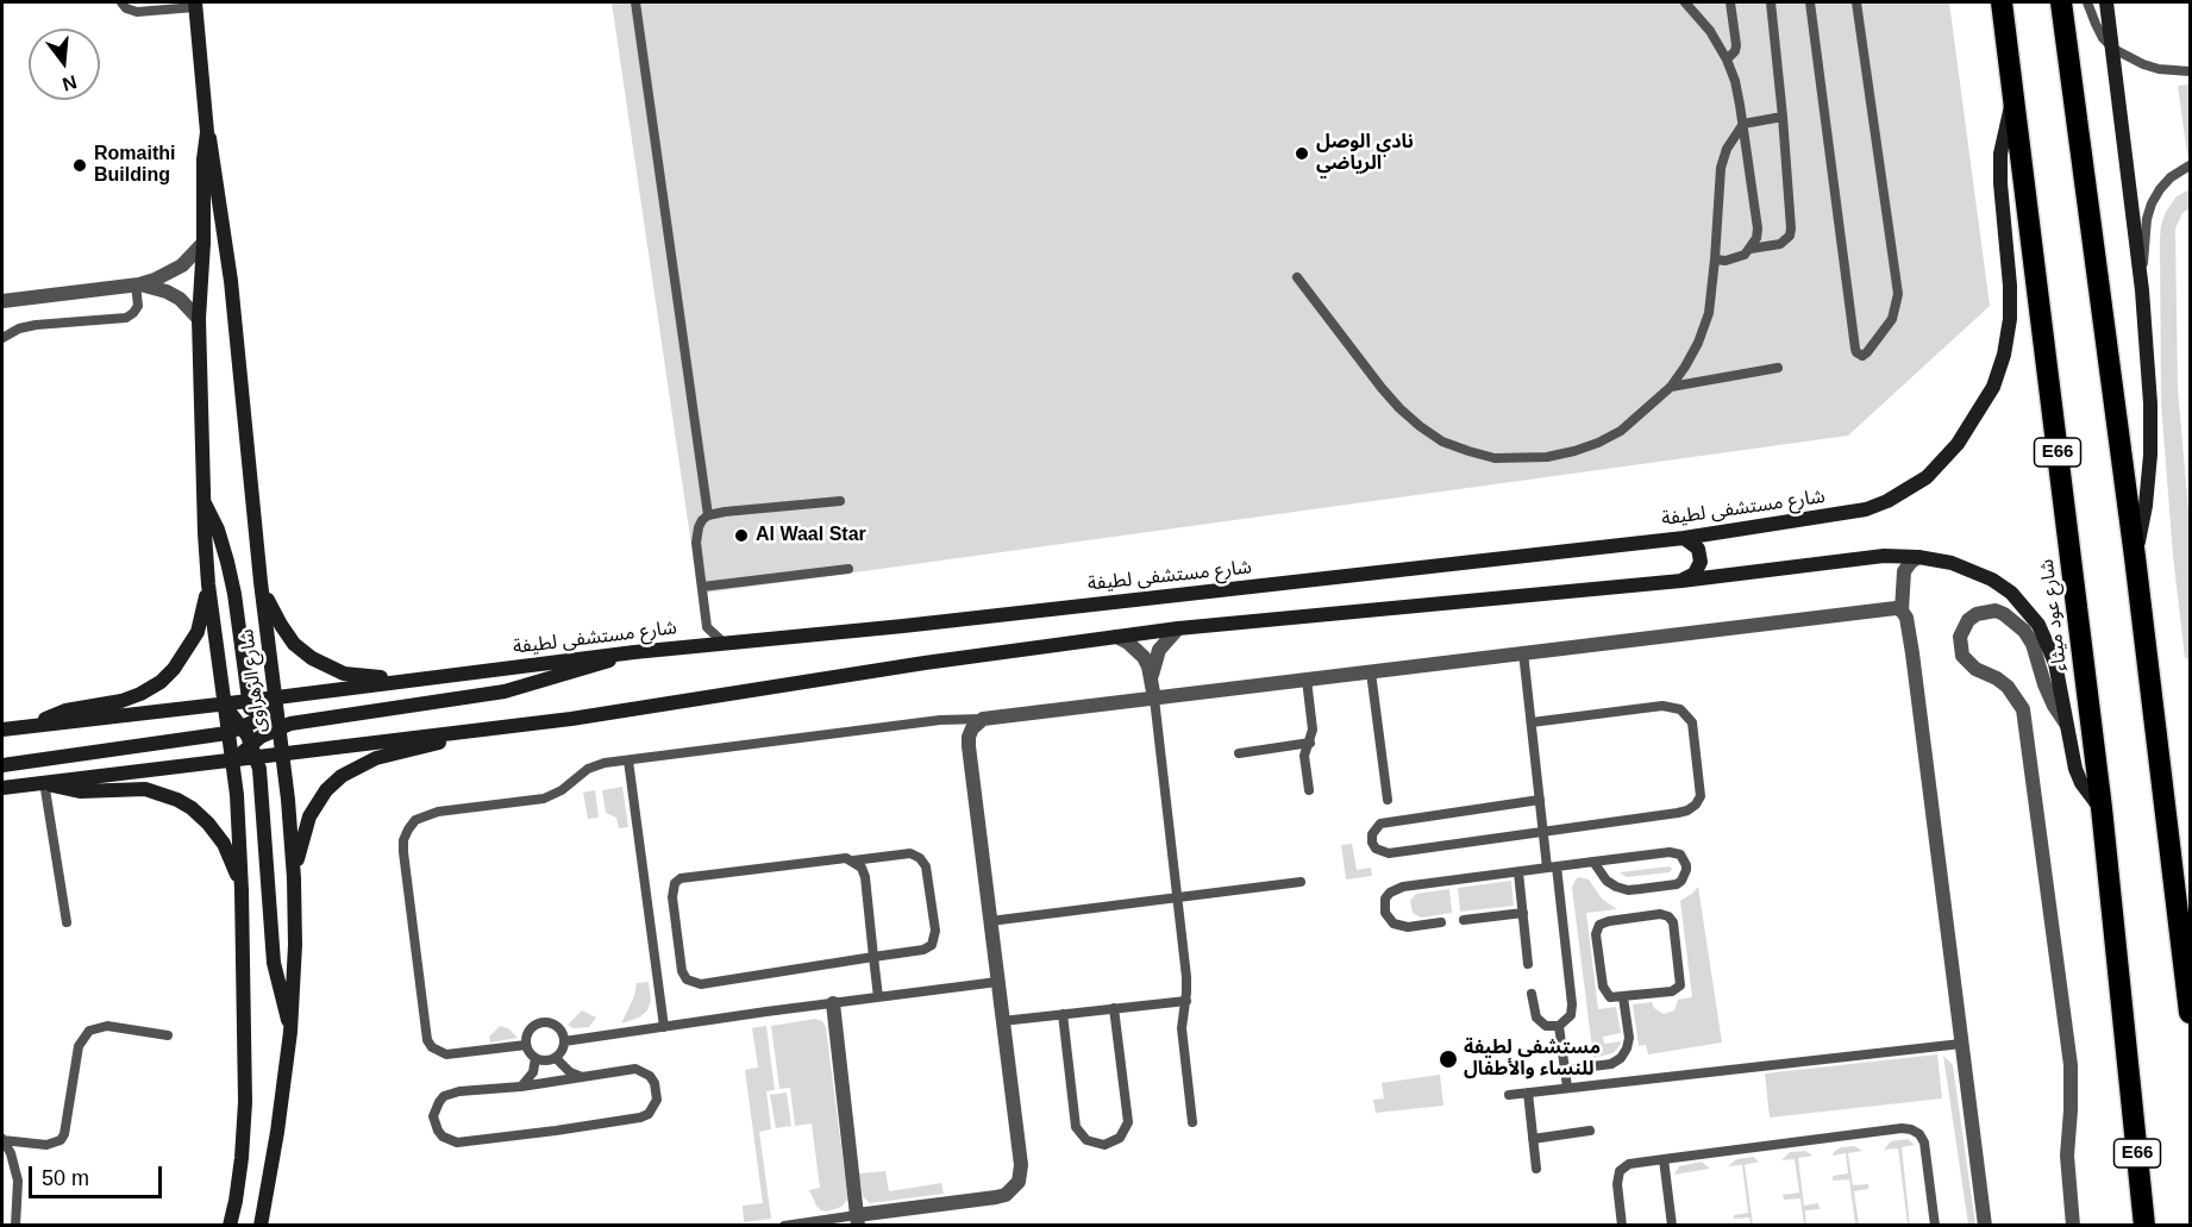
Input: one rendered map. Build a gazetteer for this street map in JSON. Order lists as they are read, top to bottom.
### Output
{
  "streets": {
    "highway": ["E66", "شارع عود ميثاء"],
    "main road": ["شارع مستشفى لطيفة", "شارع الزهراوى"]
  },
  "crossings": [
    ["شارع مستشفى لطيفة", "شارع عود ميثاء"],
    ["شارع مستشفى لطيفة", "شارع الزهراوى"]
  ],
  "places": [
    "نادي الوصل الرياضي",
    "Romaithi Building",
    "Al Waal Star",
    "مستشفى لطيفة للنساء والأطفال"
  ],
  "scale_bar": "50 m",
  "north": "bottom"
}
